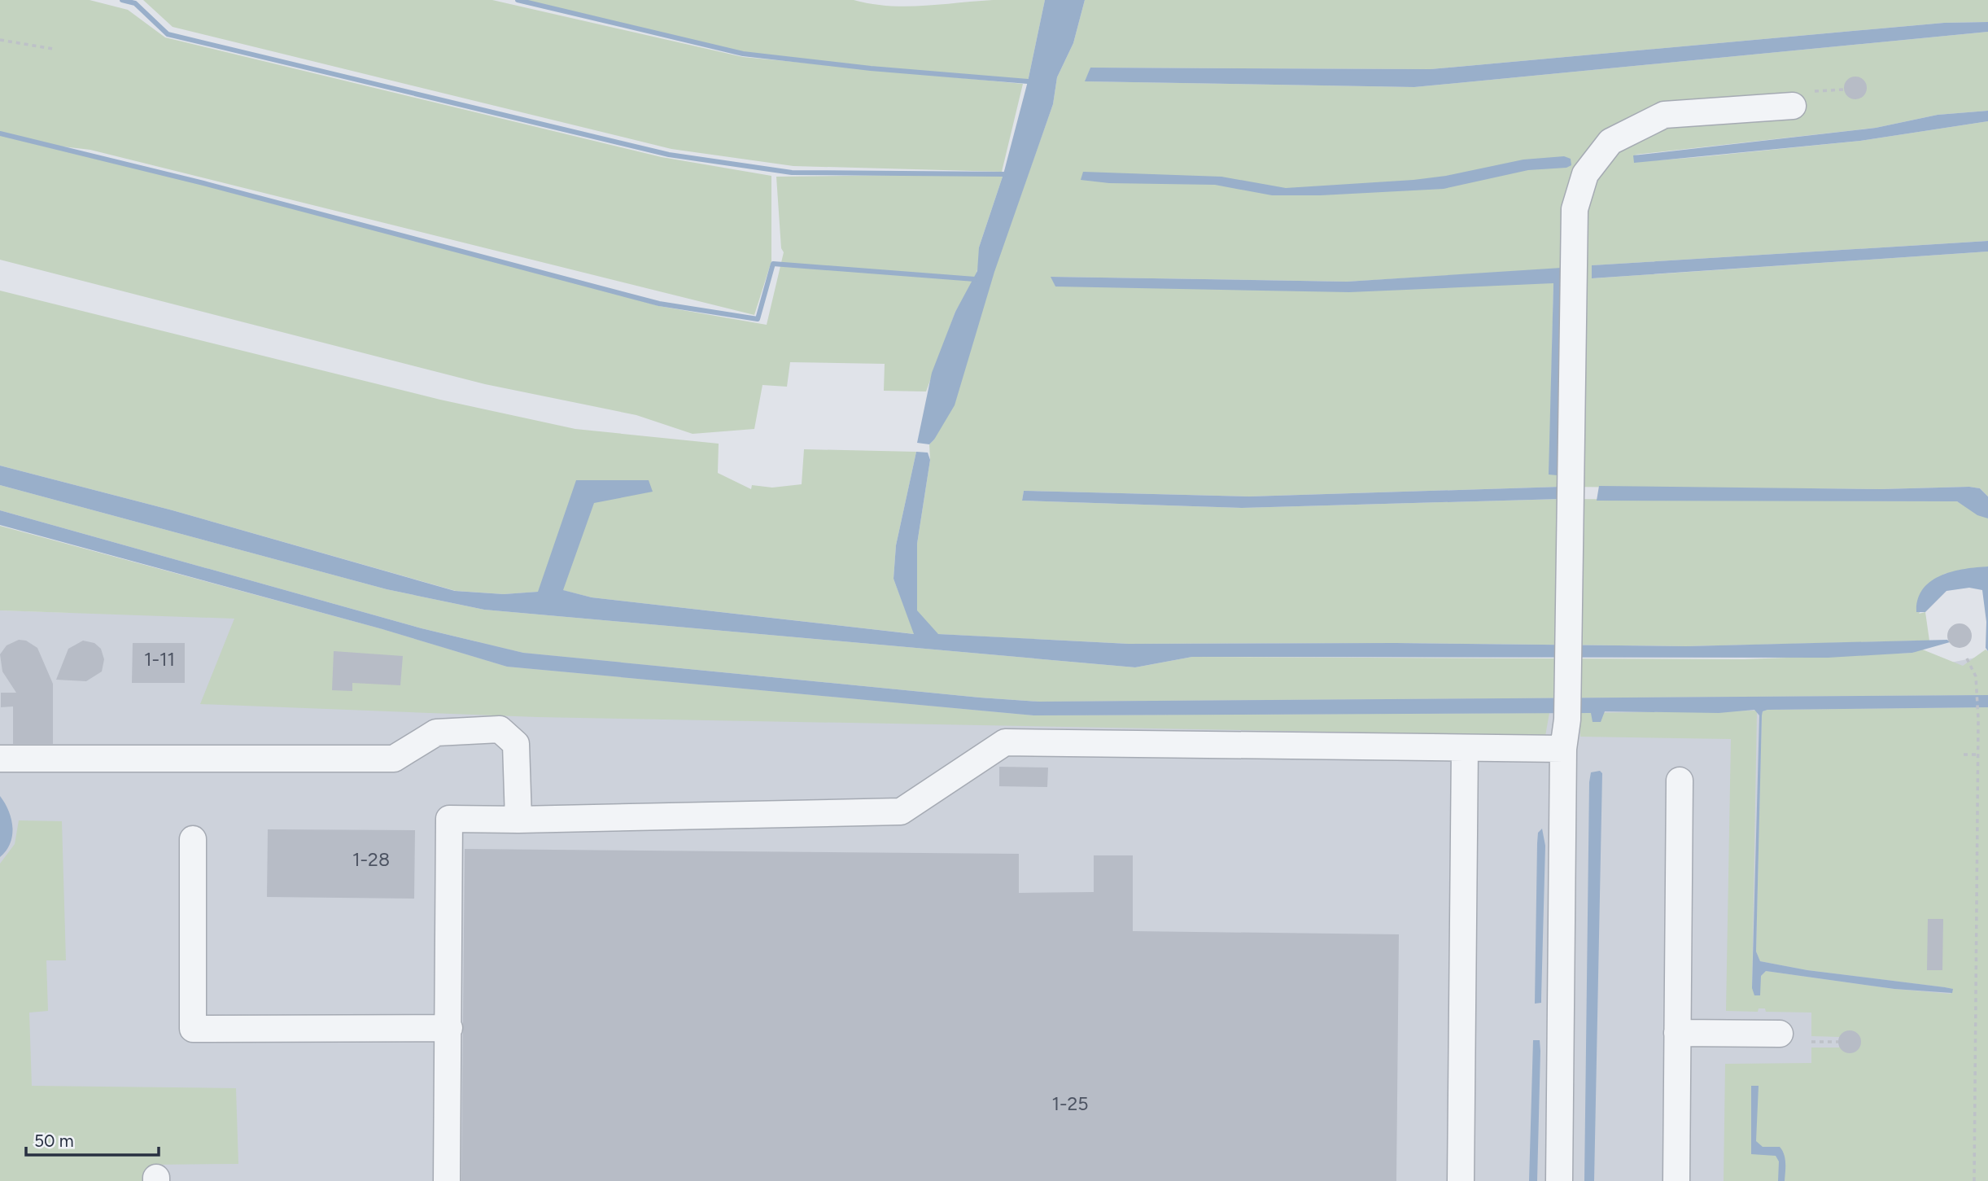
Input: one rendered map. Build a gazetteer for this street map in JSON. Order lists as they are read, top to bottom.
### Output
{
  "house_numbers": ["1-11", "1-28", "1-25"],
  "scale_bar": "50 m"
}
